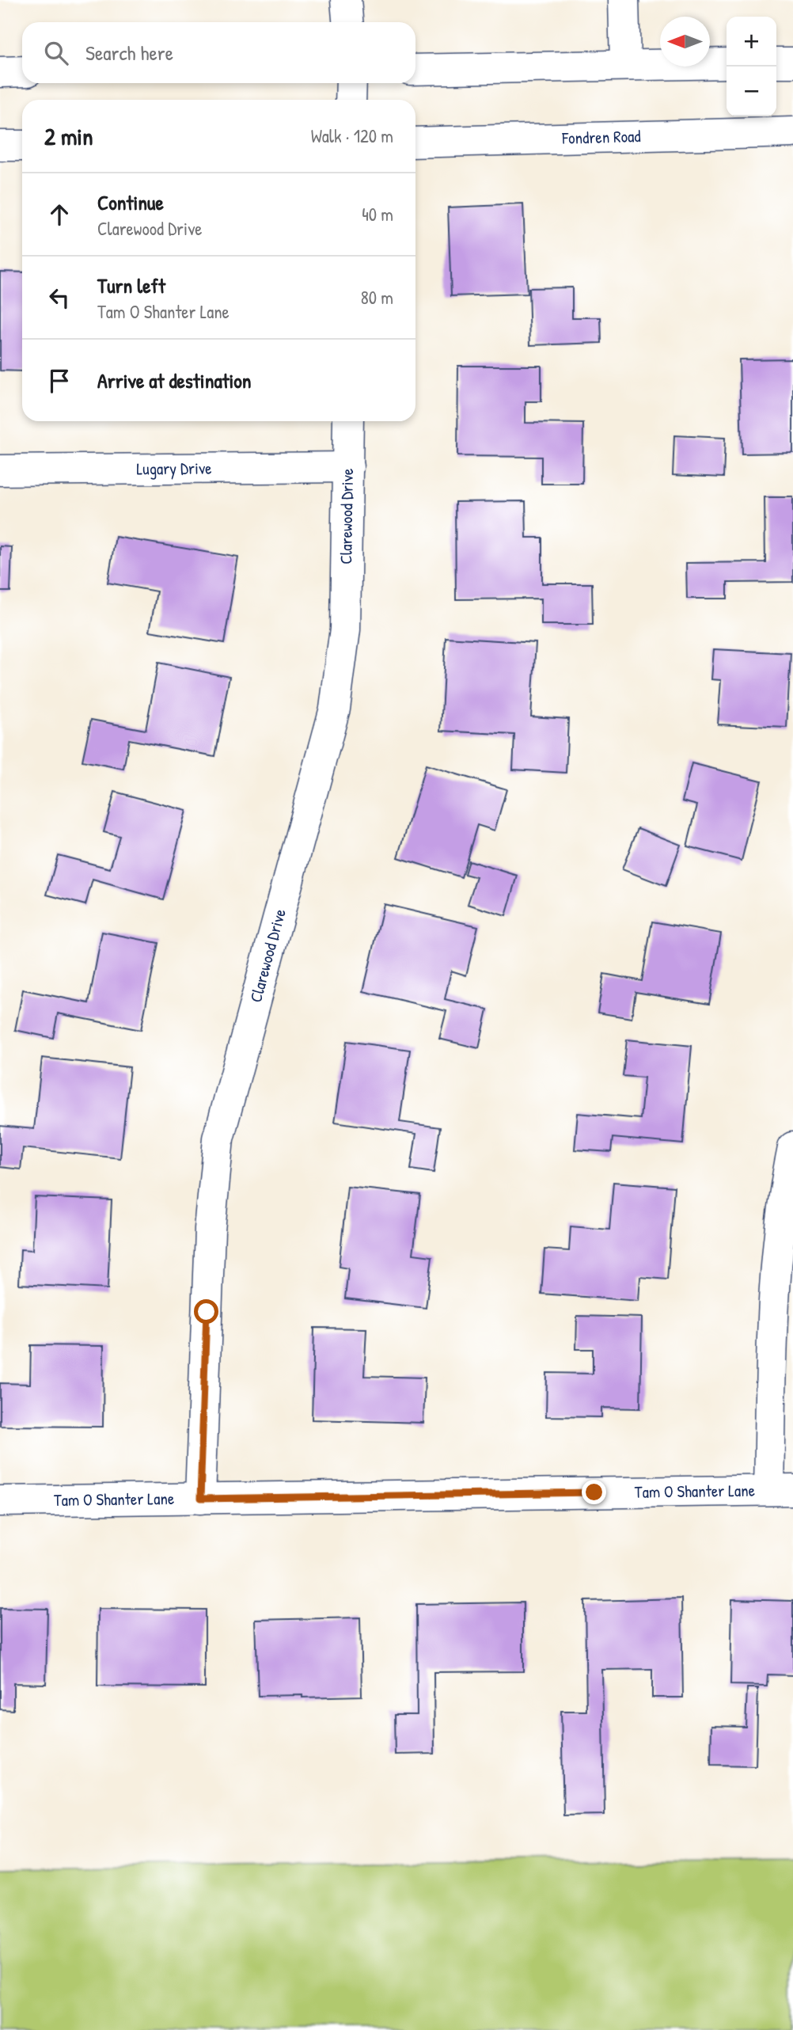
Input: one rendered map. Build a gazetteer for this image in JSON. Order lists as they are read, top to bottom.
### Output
{
  "streets": {
    "street": [
      "Fondren Road",
      "Lugary Drive",
      "Clarewood Drive",
      "Tam O Shanter Lane"
    ]
  },
  "crossings": [
    ["Lugary Drive", "Clarewood Drive"],
    ["Clarewood Drive", "Tam O Shanter Lane"]
  ],
  "north": "left",
  "page": {
    "map_buttons": ["+", "−"],
    "search": "Search here",
    "heading": ["2 min", "Walk · 120 m"],
    "list": [
      ["Continue", "Clarewood Drive", "40 m"],
      ["Turn left", "Tam O Shanter Lane", "80 m"],
      "Arrive at destination"
    ]
  }
}
